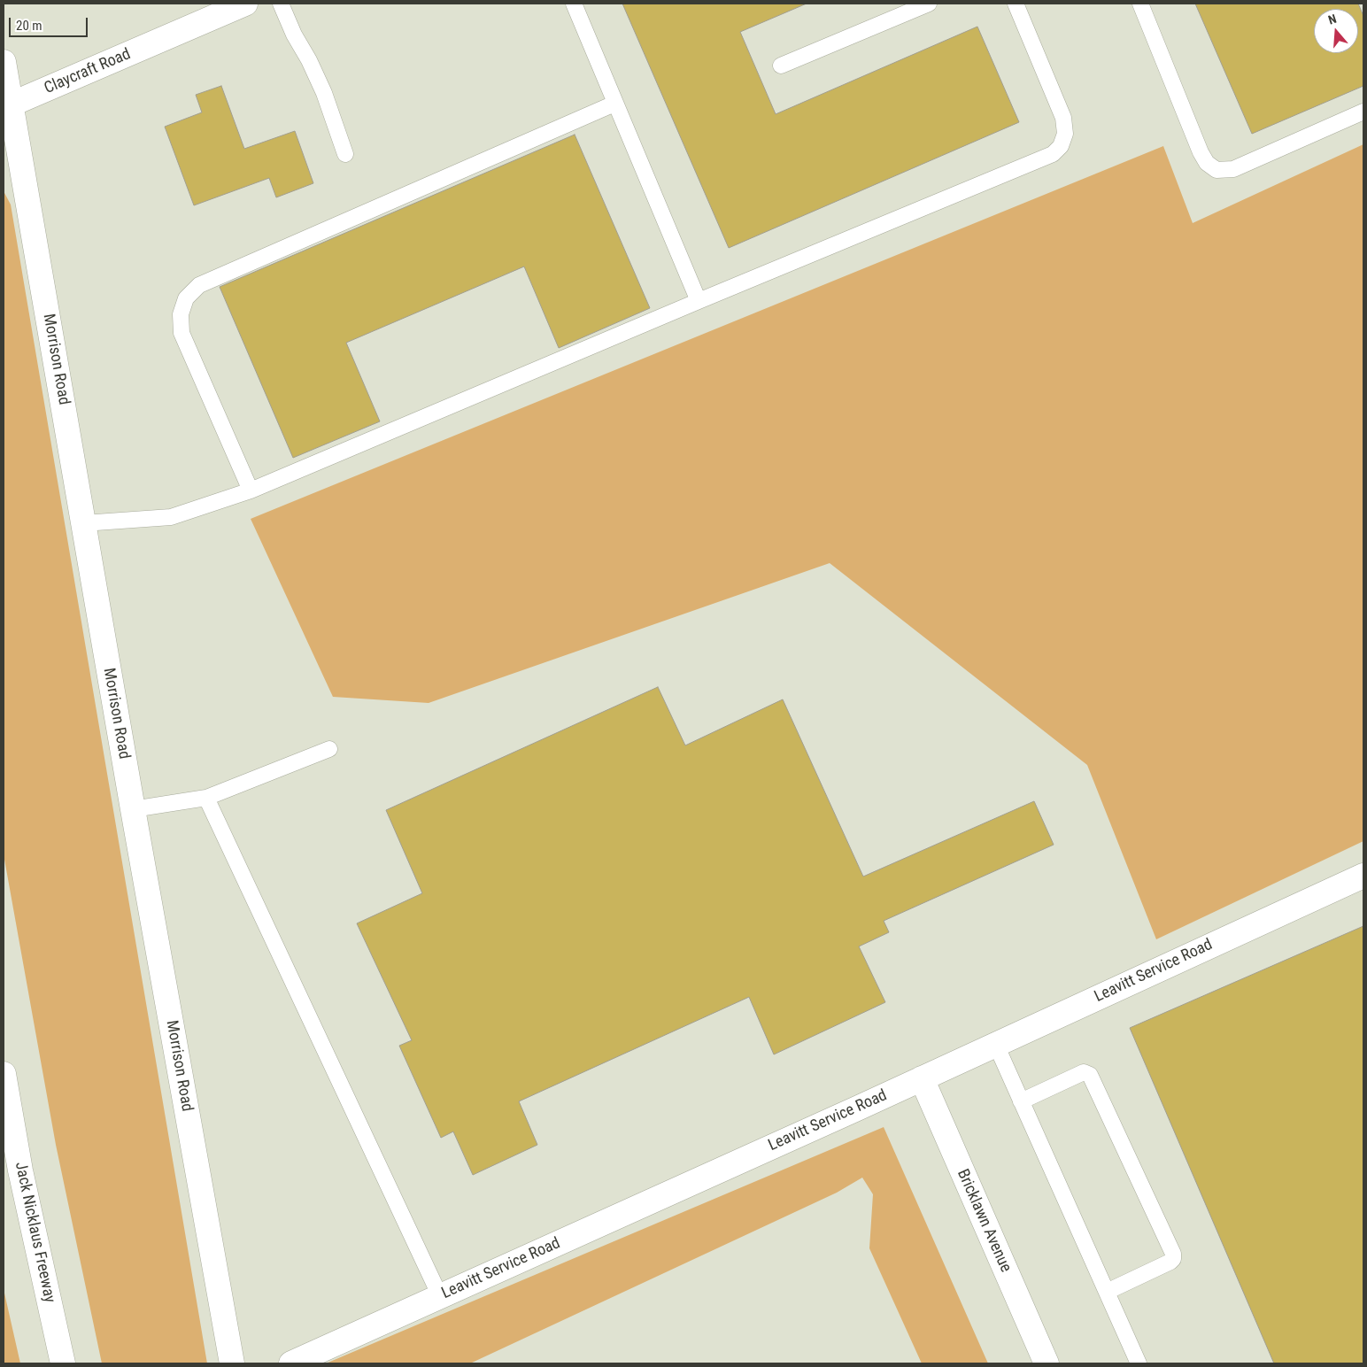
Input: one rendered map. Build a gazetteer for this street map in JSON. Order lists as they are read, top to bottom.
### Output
{
  "streets": {
    "main road": [
      "Claycraft Road",
      "Morrison Road",
      "Leavitt Service Road",
      "Bricklawn Avenue",
      "Jack Nicklaus Freeway"
    ]
  },
  "crossings": [
    ["Claycraft Road", "Morrison Road"],
    ["Leavitt Service Road", "Bricklawn Avenue"]
  ],
  "scale_bar": "20 m",
  "north": "top"
}
